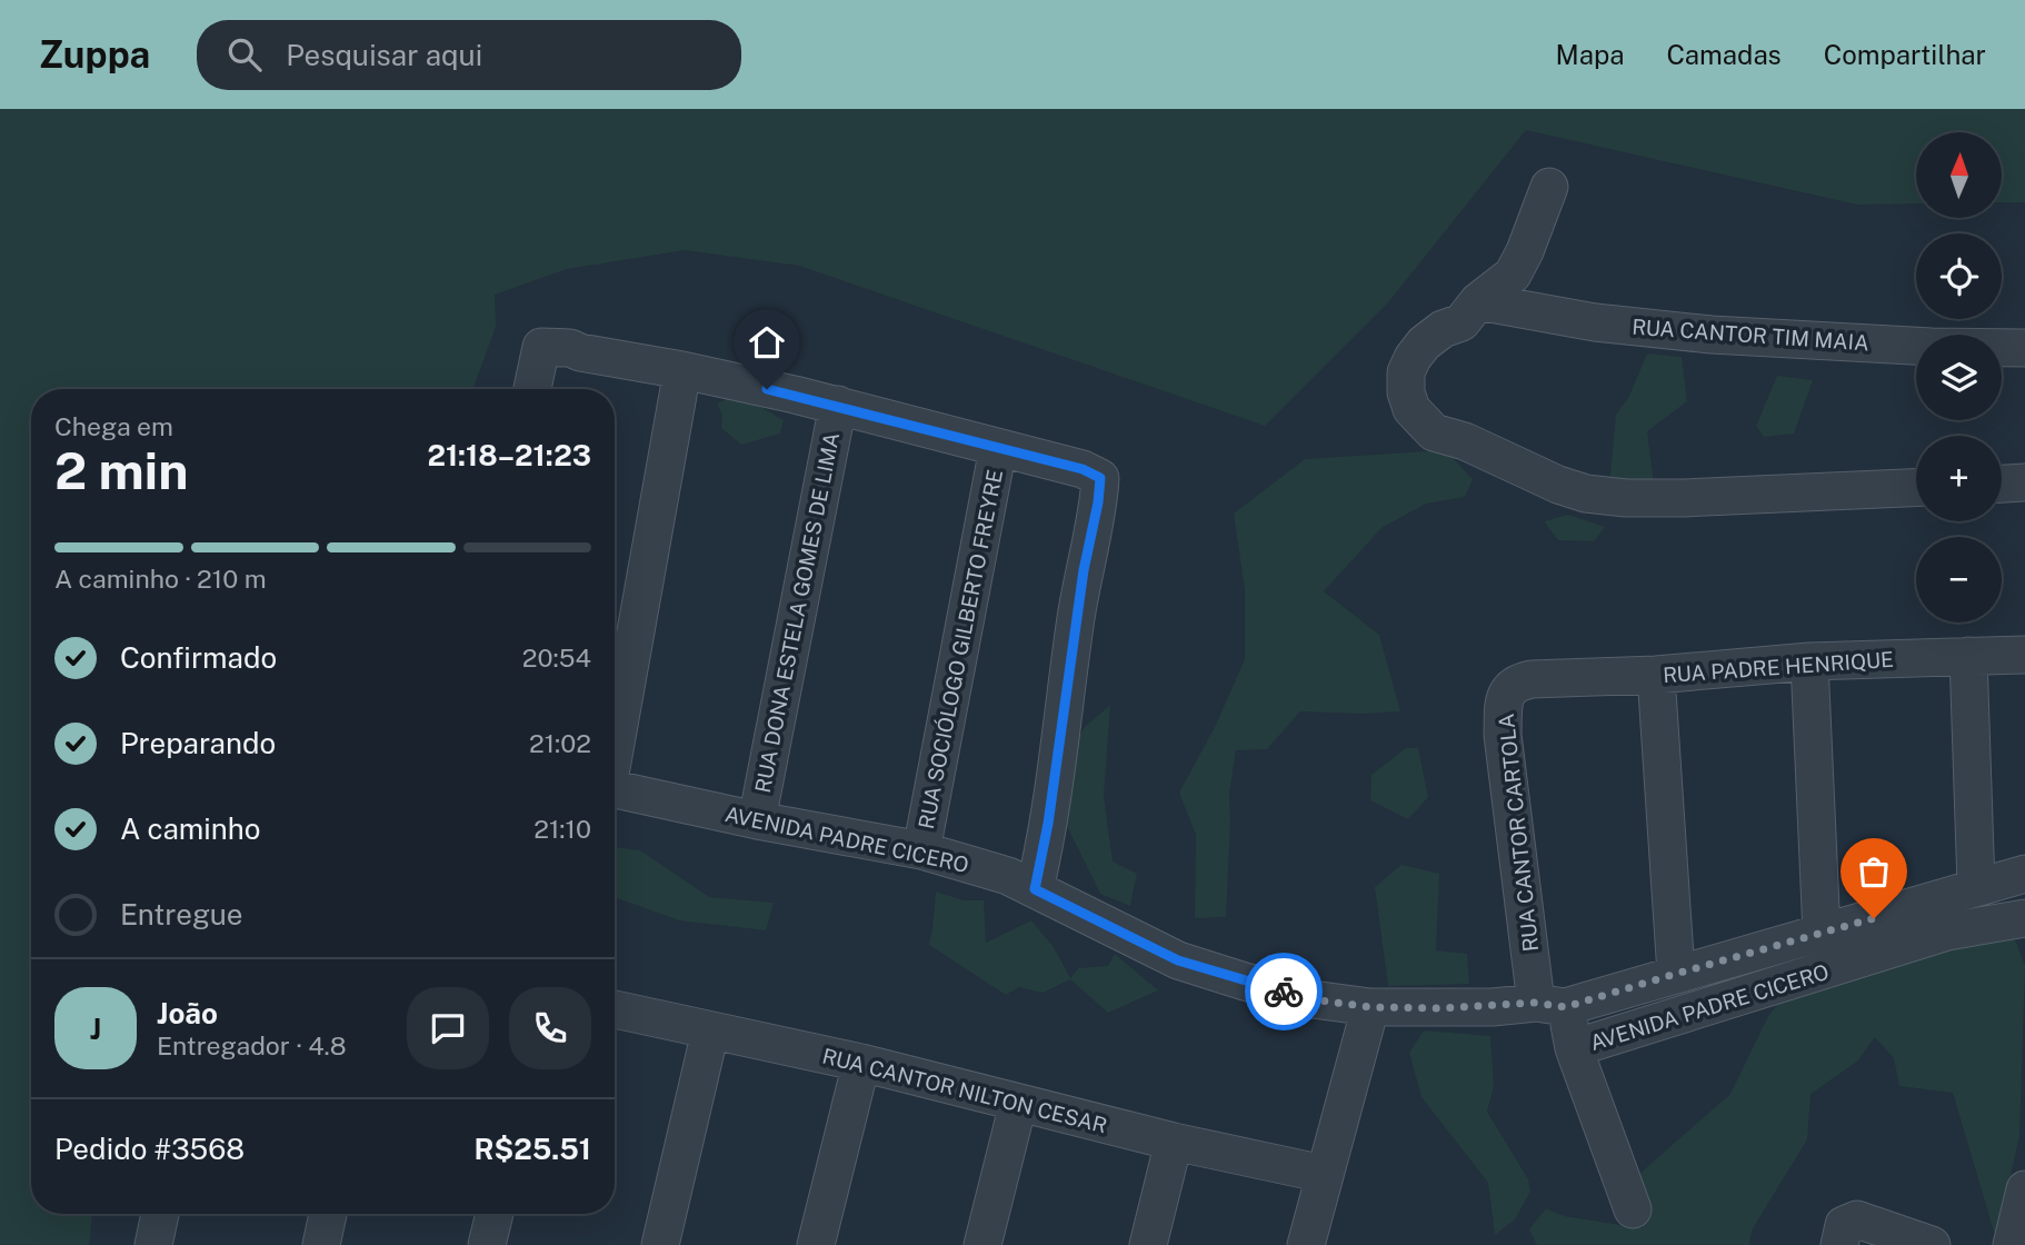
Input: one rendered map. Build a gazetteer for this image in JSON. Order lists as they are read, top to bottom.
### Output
{
  "streets": {
    "street": [
      "RUA CANTOR TIM MAIA",
      "RUA DONA ESTELA GOMES DE LIMA",
      "RUA SOCIÓLOGO GILBERTO FREYRE",
      "RUA PADRE HENRIQUE",
      "RUA CANTOR CARTOLA",
      "AVENIDA PADRE CICERO",
      "RUA CANTOR NILTON CESAR"
    ]
  },
  "crossings": [
    ["RUA DONA ESTELA GOMES DE LIMA", "AVENIDA PADRE CICERO"],
    ["RUA SOCIÓLOGO GILBERTO FREYRE", "AVENIDA PADRE CICERO"],
    ["RUA PADRE HENRIQUE", "RUA CANTOR CARTOLA"],
    ["RUA CANTOR CARTOLA", "AVENIDA PADRE CICERO"]
  ],
  "north": "top",
  "page": {
    "header": "Zuppa",
    "search": "Pesquisar aqui",
    "nav": ["Mapa", "Camadas", "Compartilhar"],
    "map_buttons": ["+", "−"],
    "heading": ["2 min", "Chega em", "21:18–21:23"],
    "panel": [
      "João",
      "Entregador · 4.8",
      "Pedido #3568",
      "R$25.51"
    ],
    "bar": "A caminho · 210 m",
    "list": [
      ["Confirmado", "20:54"],
      ["Preparando", "21:02"],
      ["A caminho", "21:10"],
      "Entregue"
    ],
    "round": "J"
  }
}
